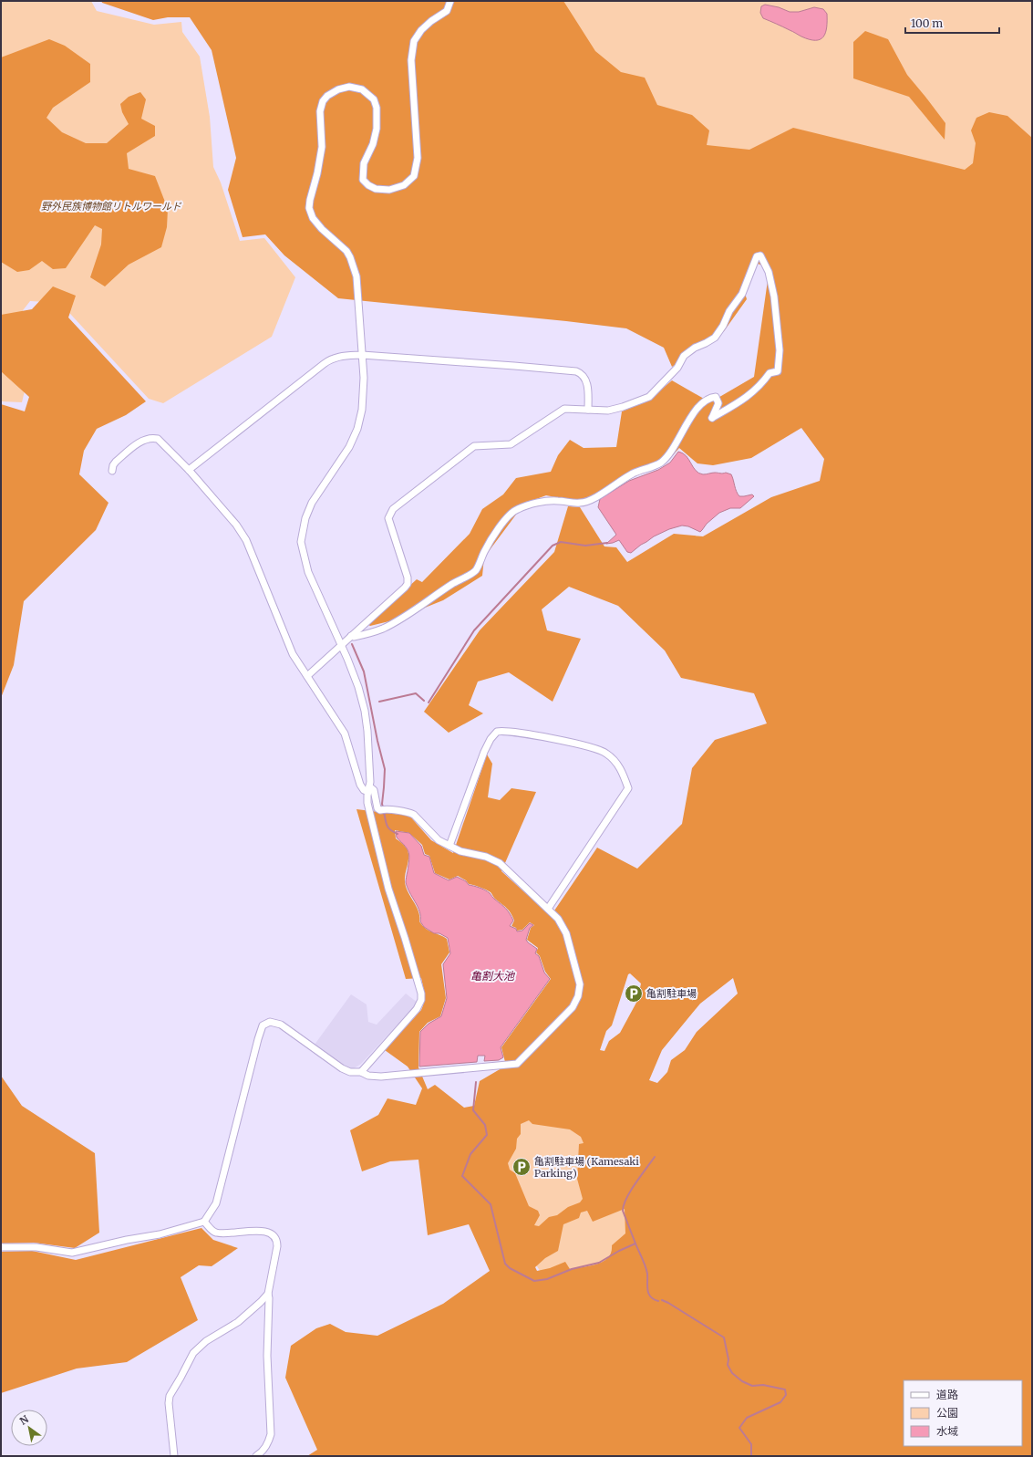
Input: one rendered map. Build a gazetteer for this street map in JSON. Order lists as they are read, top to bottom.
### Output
{
  "water": ["亀割大池"],
  "parks": ["野外民族博物館リトルワールド"],
  "places": {
    "parking": ["亀割駐車場", "亀割駐車場 (Kamesaki Parking)"]
  },
  "legend": ["道路", "公園", "水域"],
  "scale_bar": "100 m",
  "north": "top left"
}
